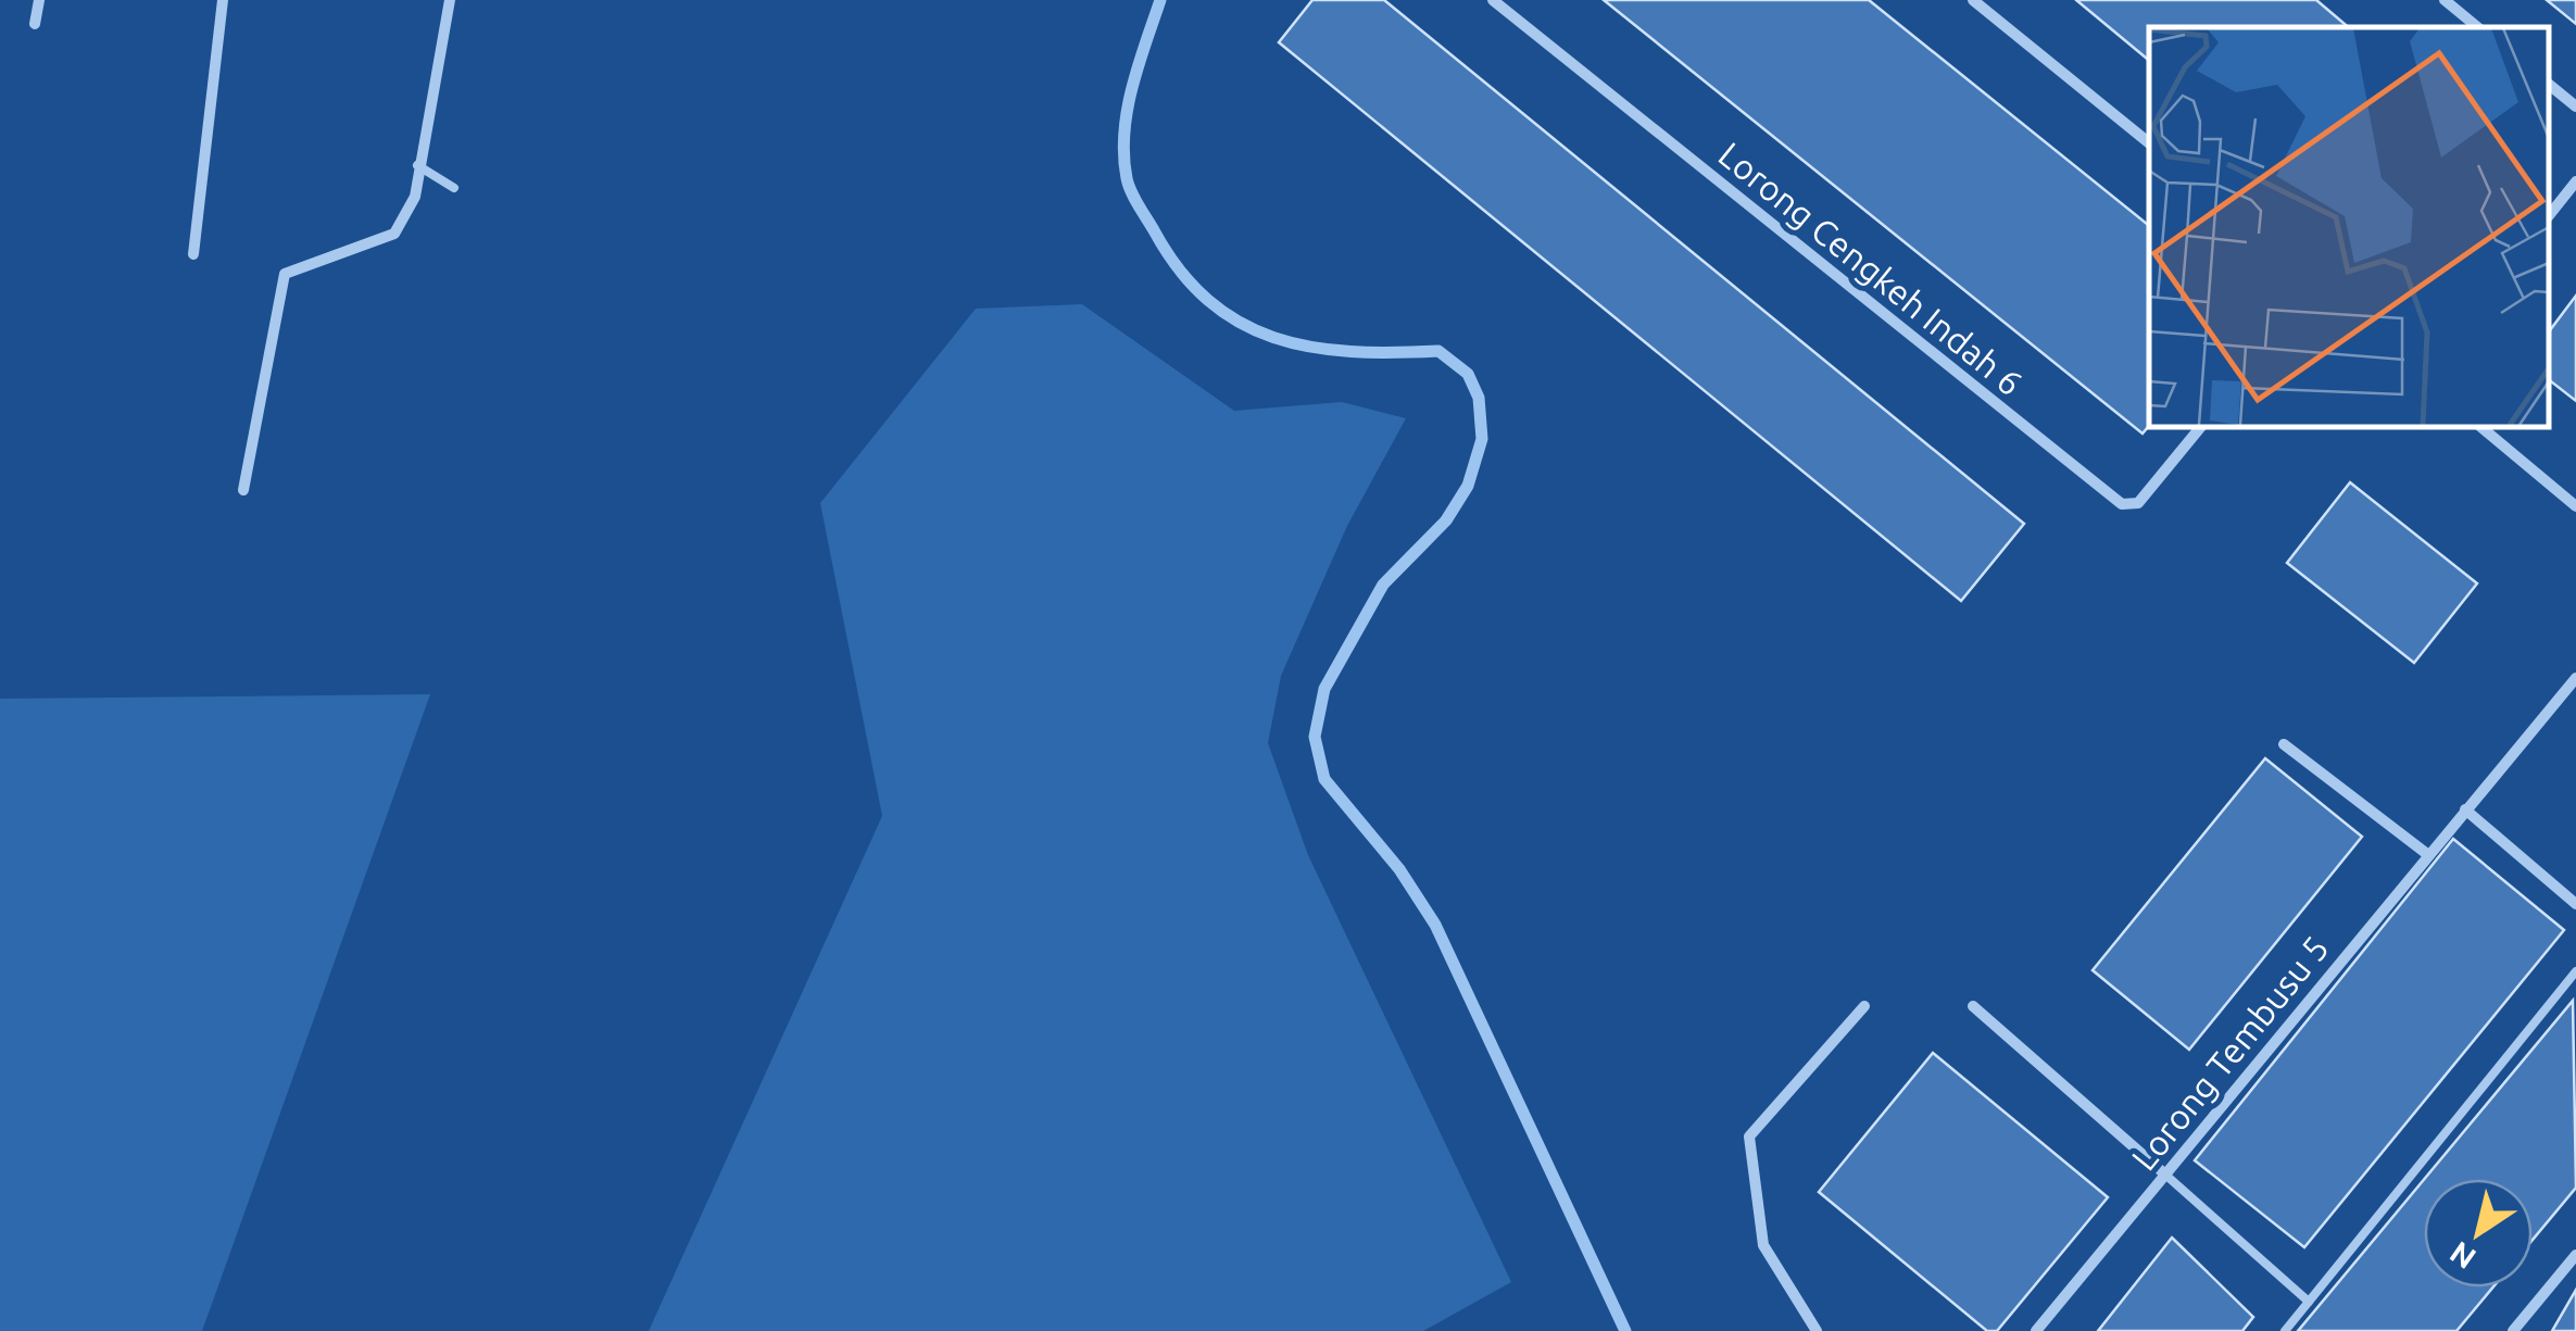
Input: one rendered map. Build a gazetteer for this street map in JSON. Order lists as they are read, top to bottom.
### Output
{
  "streets": {
    "street": ["Lorong Cengkeh Indah 6", "Lorong Tembusu 5"]
  },
  "north": "bottom left"
}
